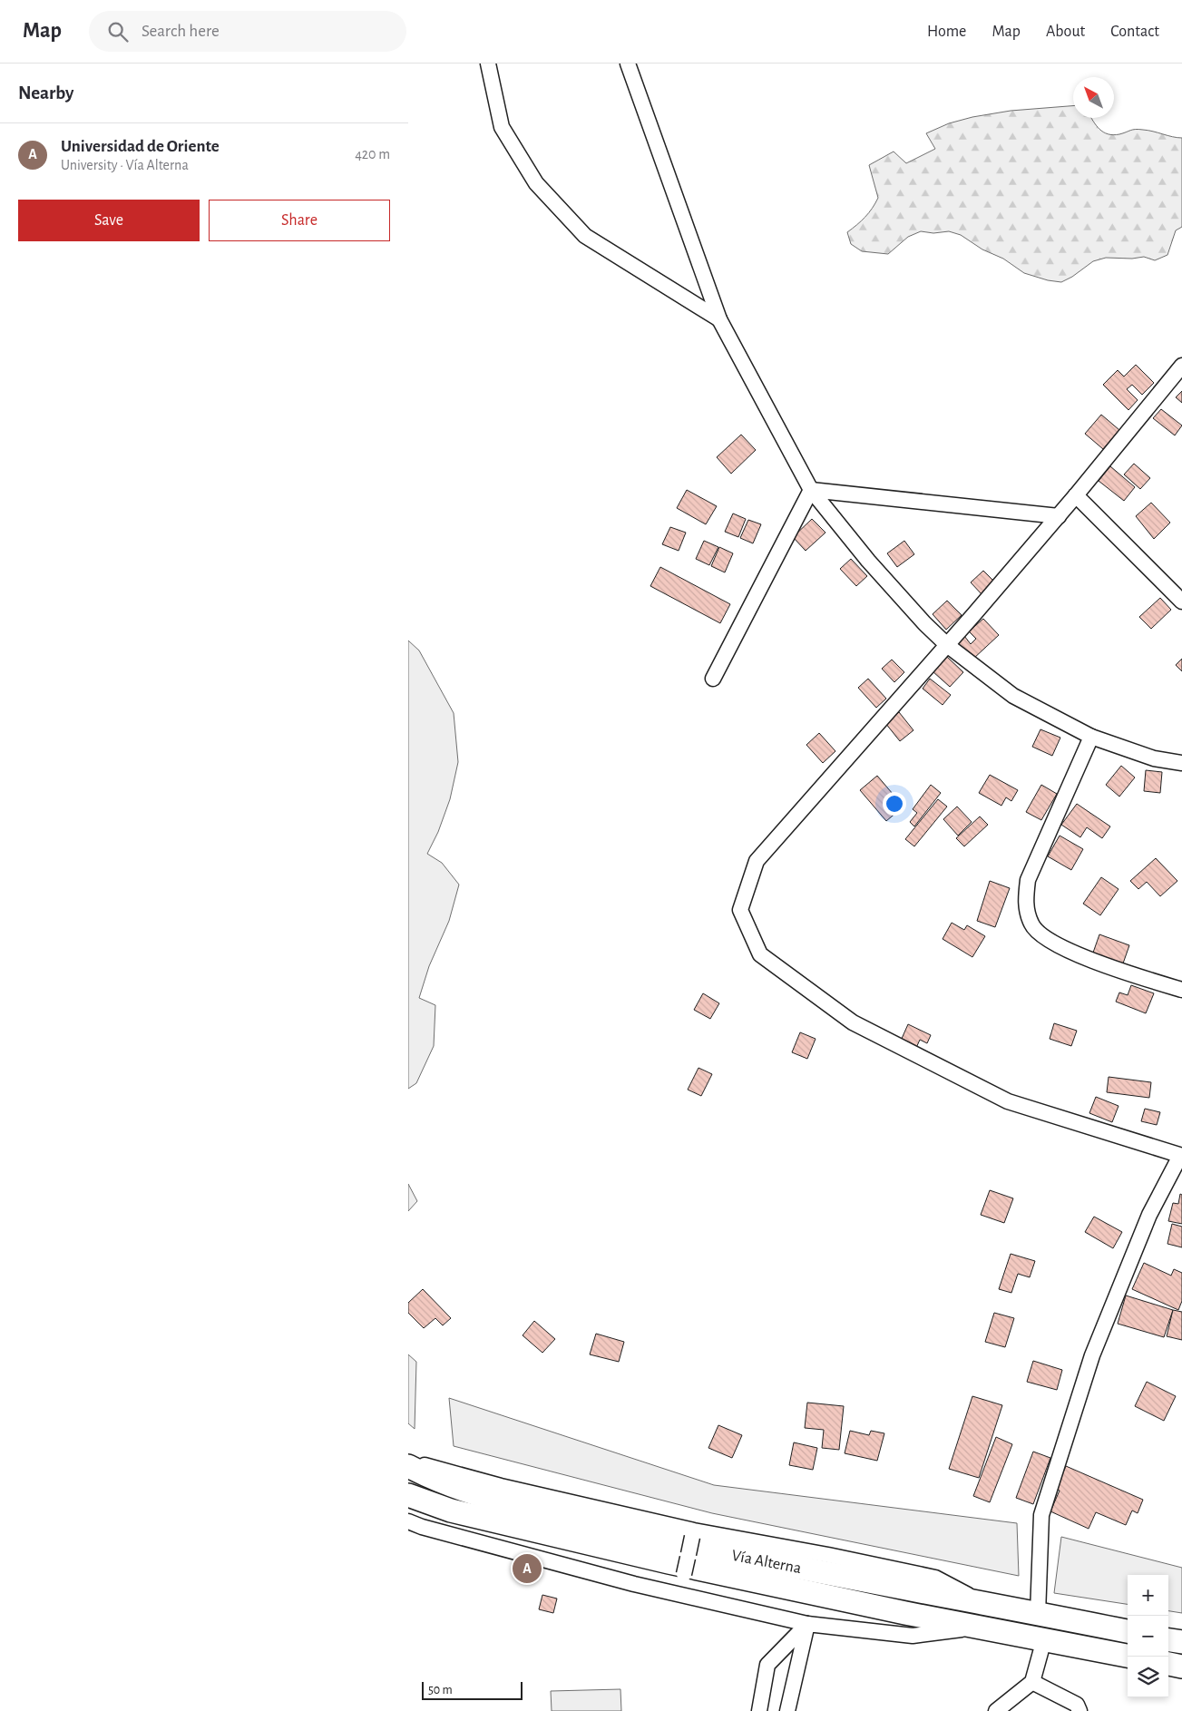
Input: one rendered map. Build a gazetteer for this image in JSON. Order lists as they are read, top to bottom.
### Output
{
  "streets": {
    "highway": ["Vía Alterna"]
  },
  "scale_bar": "50 m",
  "north": "top left",
  "page": {
    "header": "Map",
    "search": "Search here",
    "nav": [
      "Home",
      "Map",
      "About",
      "Contact"
    ],
    "heading": "Nearby",
    "list": [
      {
        "mark": "A",
        "name": "Universidad de Oriente",
        "note": "University · Vía Alterna",
        "value": "420 m"
      }
    ],
    "buttons": ["Save", "Share"],
    "pins": "A",
    "map_buttons": ["+", "−"],
    "scale": "50 m"
  }
}
